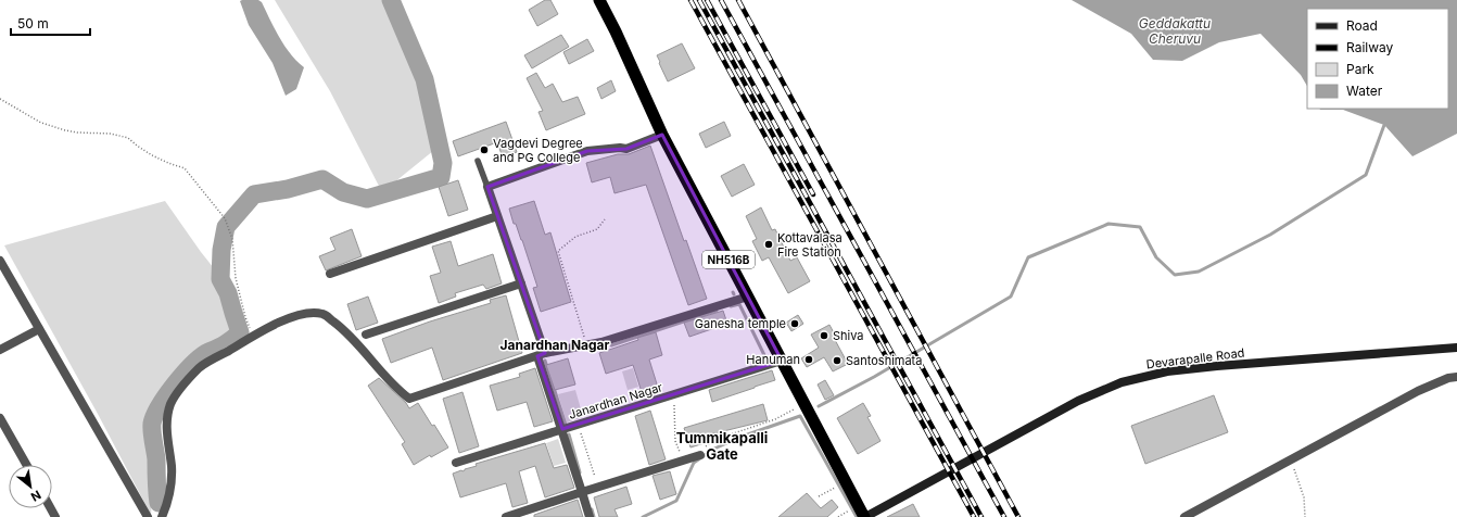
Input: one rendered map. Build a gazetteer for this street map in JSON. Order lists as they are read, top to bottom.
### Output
{
  "streets": {
    "highway": ["NH516B"],
    "main road": ["Devarapalle Road"],
    "street": ["Janardhan Nagar"]
  },
  "crossings": [
    ["NH516B", "Devarapalle Road"],
    ["NH516B", "Janardhan Nagar"]
  ],
  "districts": ["Janardhan Nagar", "Tummikapalli Gate"],
  "water": ["Geddakattu Cheruvu"],
  "places": [
    "Vagdevi Degree and PG College",
    "Kottavalasa Fire Station",
    "Ganesha temple",
    "Shiva",
    "Hanuman",
    "Santoshimata"
  ],
  "legend": [
    "Road",
    "Railway",
    "Park",
    "Water"
  ],
  "scale_bar": "50 m",
  "north": "bottom right"
}
